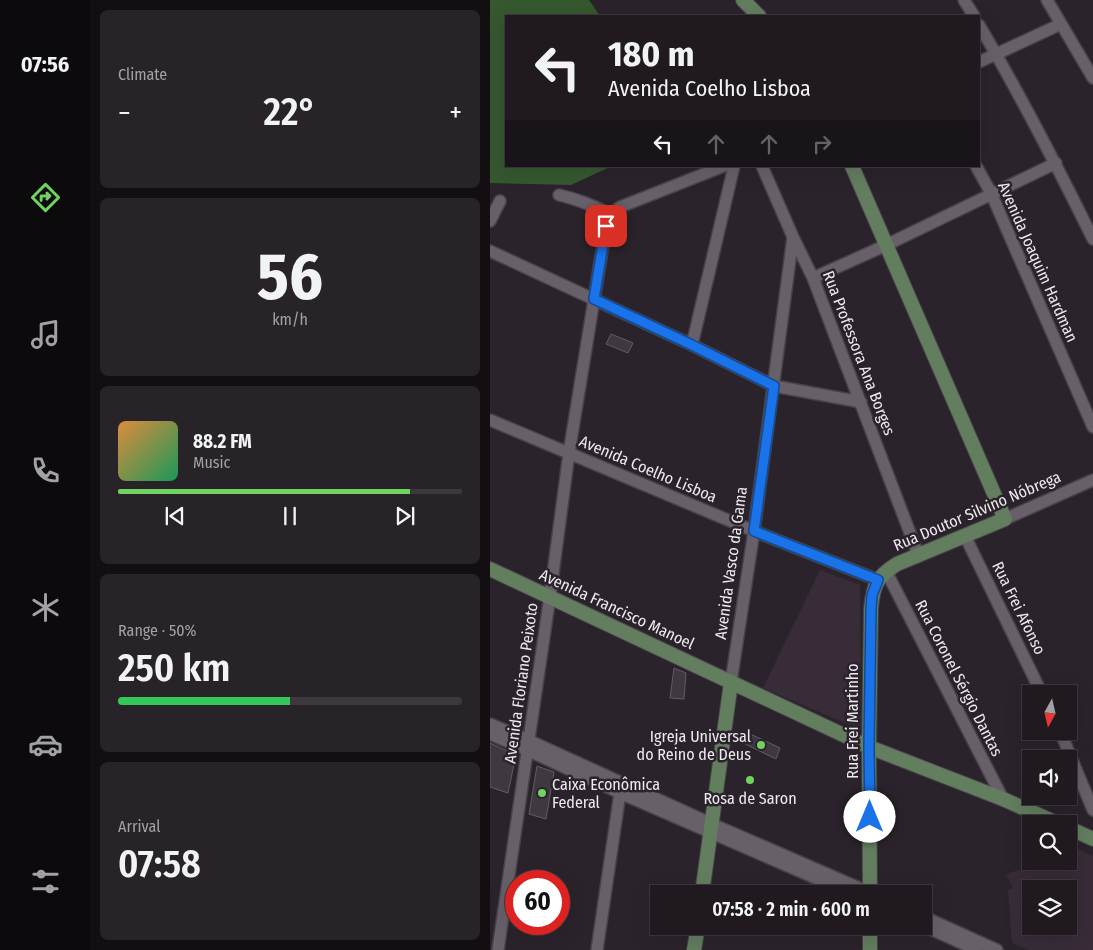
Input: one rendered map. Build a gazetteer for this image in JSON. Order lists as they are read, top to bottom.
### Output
{
  "streets": {
    "main road": [
      "Rua Doutor Silvino Nóbrega",
      "Avenida Vasco da Gama",
      "Avenida Francisco Manoel",
      "Rua Frei Martinho"
    ],
    "street": [
      "Avenida Joaquim Hardman",
      "Rua Professora Ana Borges",
      "Avenida Coelho Lisboa",
      "Rua Frei Afonso",
      "Rua Coronel Sérgio Dantas",
      "Avenida Floriano Peixoto"
    ]
  },
  "crossings": [
    ["Rua Professora Ana Borges", "Rua Doutor Silvino Nóbrega"],
    ["Rua Professora Ana Borges", "Avenida Vasco da Gama"],
    ["Avenida Coelho Lisboa", "Rua Doutor Silvino Nóbrega"],
    ["Avenida Coelho Lisboa", "Avenida Vasco da Gama"],
    ["Avenida Coelho Lisboa", "Rua Coronel Sérgio Dantas"],
    ["Avenida Coelho Lisboa", "Avenida Floriano Peixoto"],
    ["Avenida Coelho Lisboa", "Rua Frei Martinho"],
    ["Rua Doutor Silvino Nóbrega", "Rua Frei Afonso"],
    ["Rua Doutor Silvino Nóbrega", "Rua Coronel Sérgio Dantas"],
    ["Rua Doutor Silvino Nóbrega", "Rua Frei Martinho"],
    ["Avenida Vasco da Gama", "Avenida Francisco Manoel"],
    ["Avenida Francisco Manoel", "Rua Coronel Sérgio Dantas"],
    ["Avenida Francisco Manoel", "Avenida Floriano Peixoto"],
    ["Avenida Francisco Manoel", "Rua Frei Martinho"],
    ["Rua Coronel Sérgio Dantas", "Rua Frei Martinho"]
  ],
  "places": ["Igreja Universal do Reino de Deus", "Rosa de Saron", "Caixa Econômica Federal"],
  "north": "bottom",
  "page": {
    "tabs": "07:56",
    "tile": [
      "Climate",
      ["56", "km/h"],
      ["Range · 50%", "250 km"],
      ["Arrival", "07:58"]
    ],
    "turn": ["180 m", "Avenida Coelho Lisboa"],
    "heat": ["−", "22°", "+"],
    "song": ["88.2 FM", "Music"],
    "limit": "60",
    "trip": "07:58 · 2 min · 600 m"
  }
}
